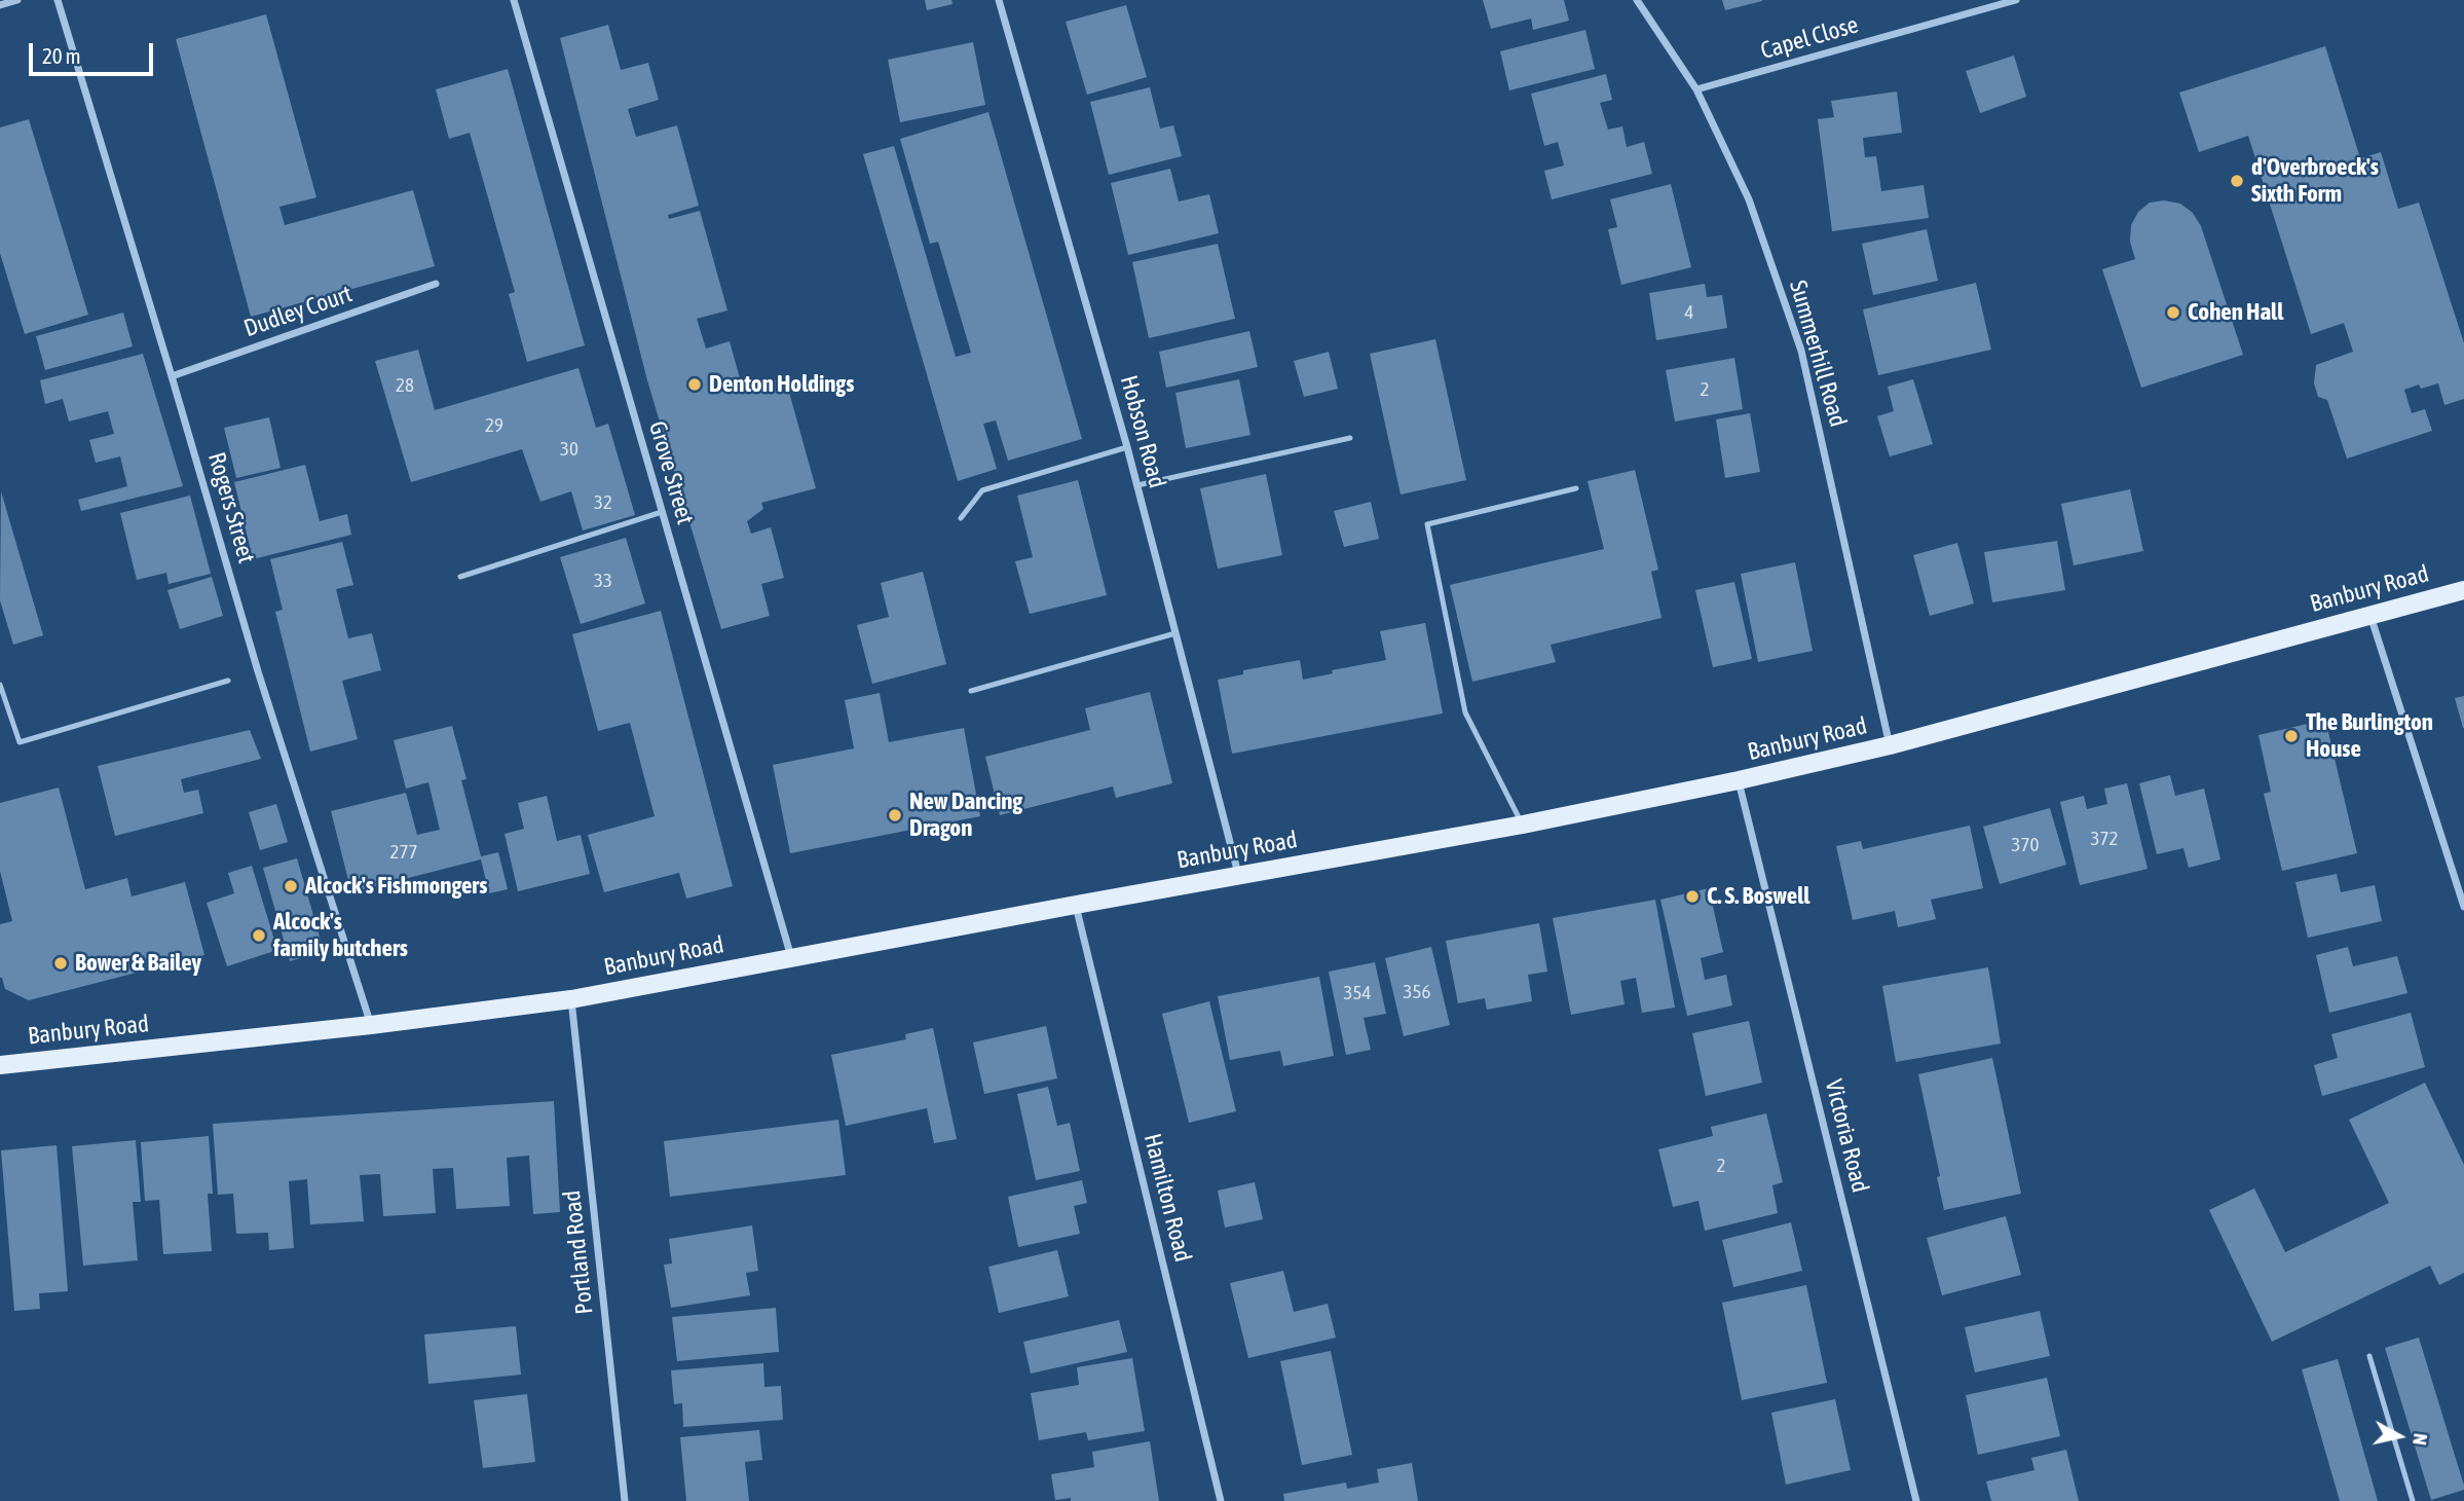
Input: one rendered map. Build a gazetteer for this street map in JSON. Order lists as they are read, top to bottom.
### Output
{
  "streets": {
    "main road": ["Banbury Road"],
    "street": [
      "Capel Close",
      "Dudley Court",
      "Summerhill Road",
      "Hobson Road",
      "Grove Street",
      "Rogers Street",
      "Victoria Road",
      "Hamilton Road",
      "Portland Road"
    ]
  },
  "crossings": [
    ["Capel Close", "Summerhill Road"],
    ["Dudley Court", "Rogers Street"],
    ["Summerhill Road", "Banbury Road"],
    ["Hobson Road", "Banbury Road"],
    ["Grove Street", "Banbury Road"],
    ["Rogers Street", "Banbury Road"],
    ["Banbury Road", "Victoria Road"],
    ["Banbury Road", "Hamilton Road"],
    ["Banbury Road", "Portland Road"]
  ],
  "places": [
    "d'Overbroeck's Sixth Form",
    "Cohen Hall",
    "Denton Holdings",
    "The Burlington House",
    "New Dancing Dragon",
    "Alcock's Fishmongers",
    "C. S. Boswell",
    "Alcock's family butchers",
    "Bower & Bailey"
  ],
  "house_numbers": [
    "4",
    "28",
    "2",
    "29",
    "30",
    "32",
    "33",
    "372",
    "370",
    "277",
    "356",
    "354",
    "2"
  ],
  "scale_bar": "20 m",
  "north": "right"
}
